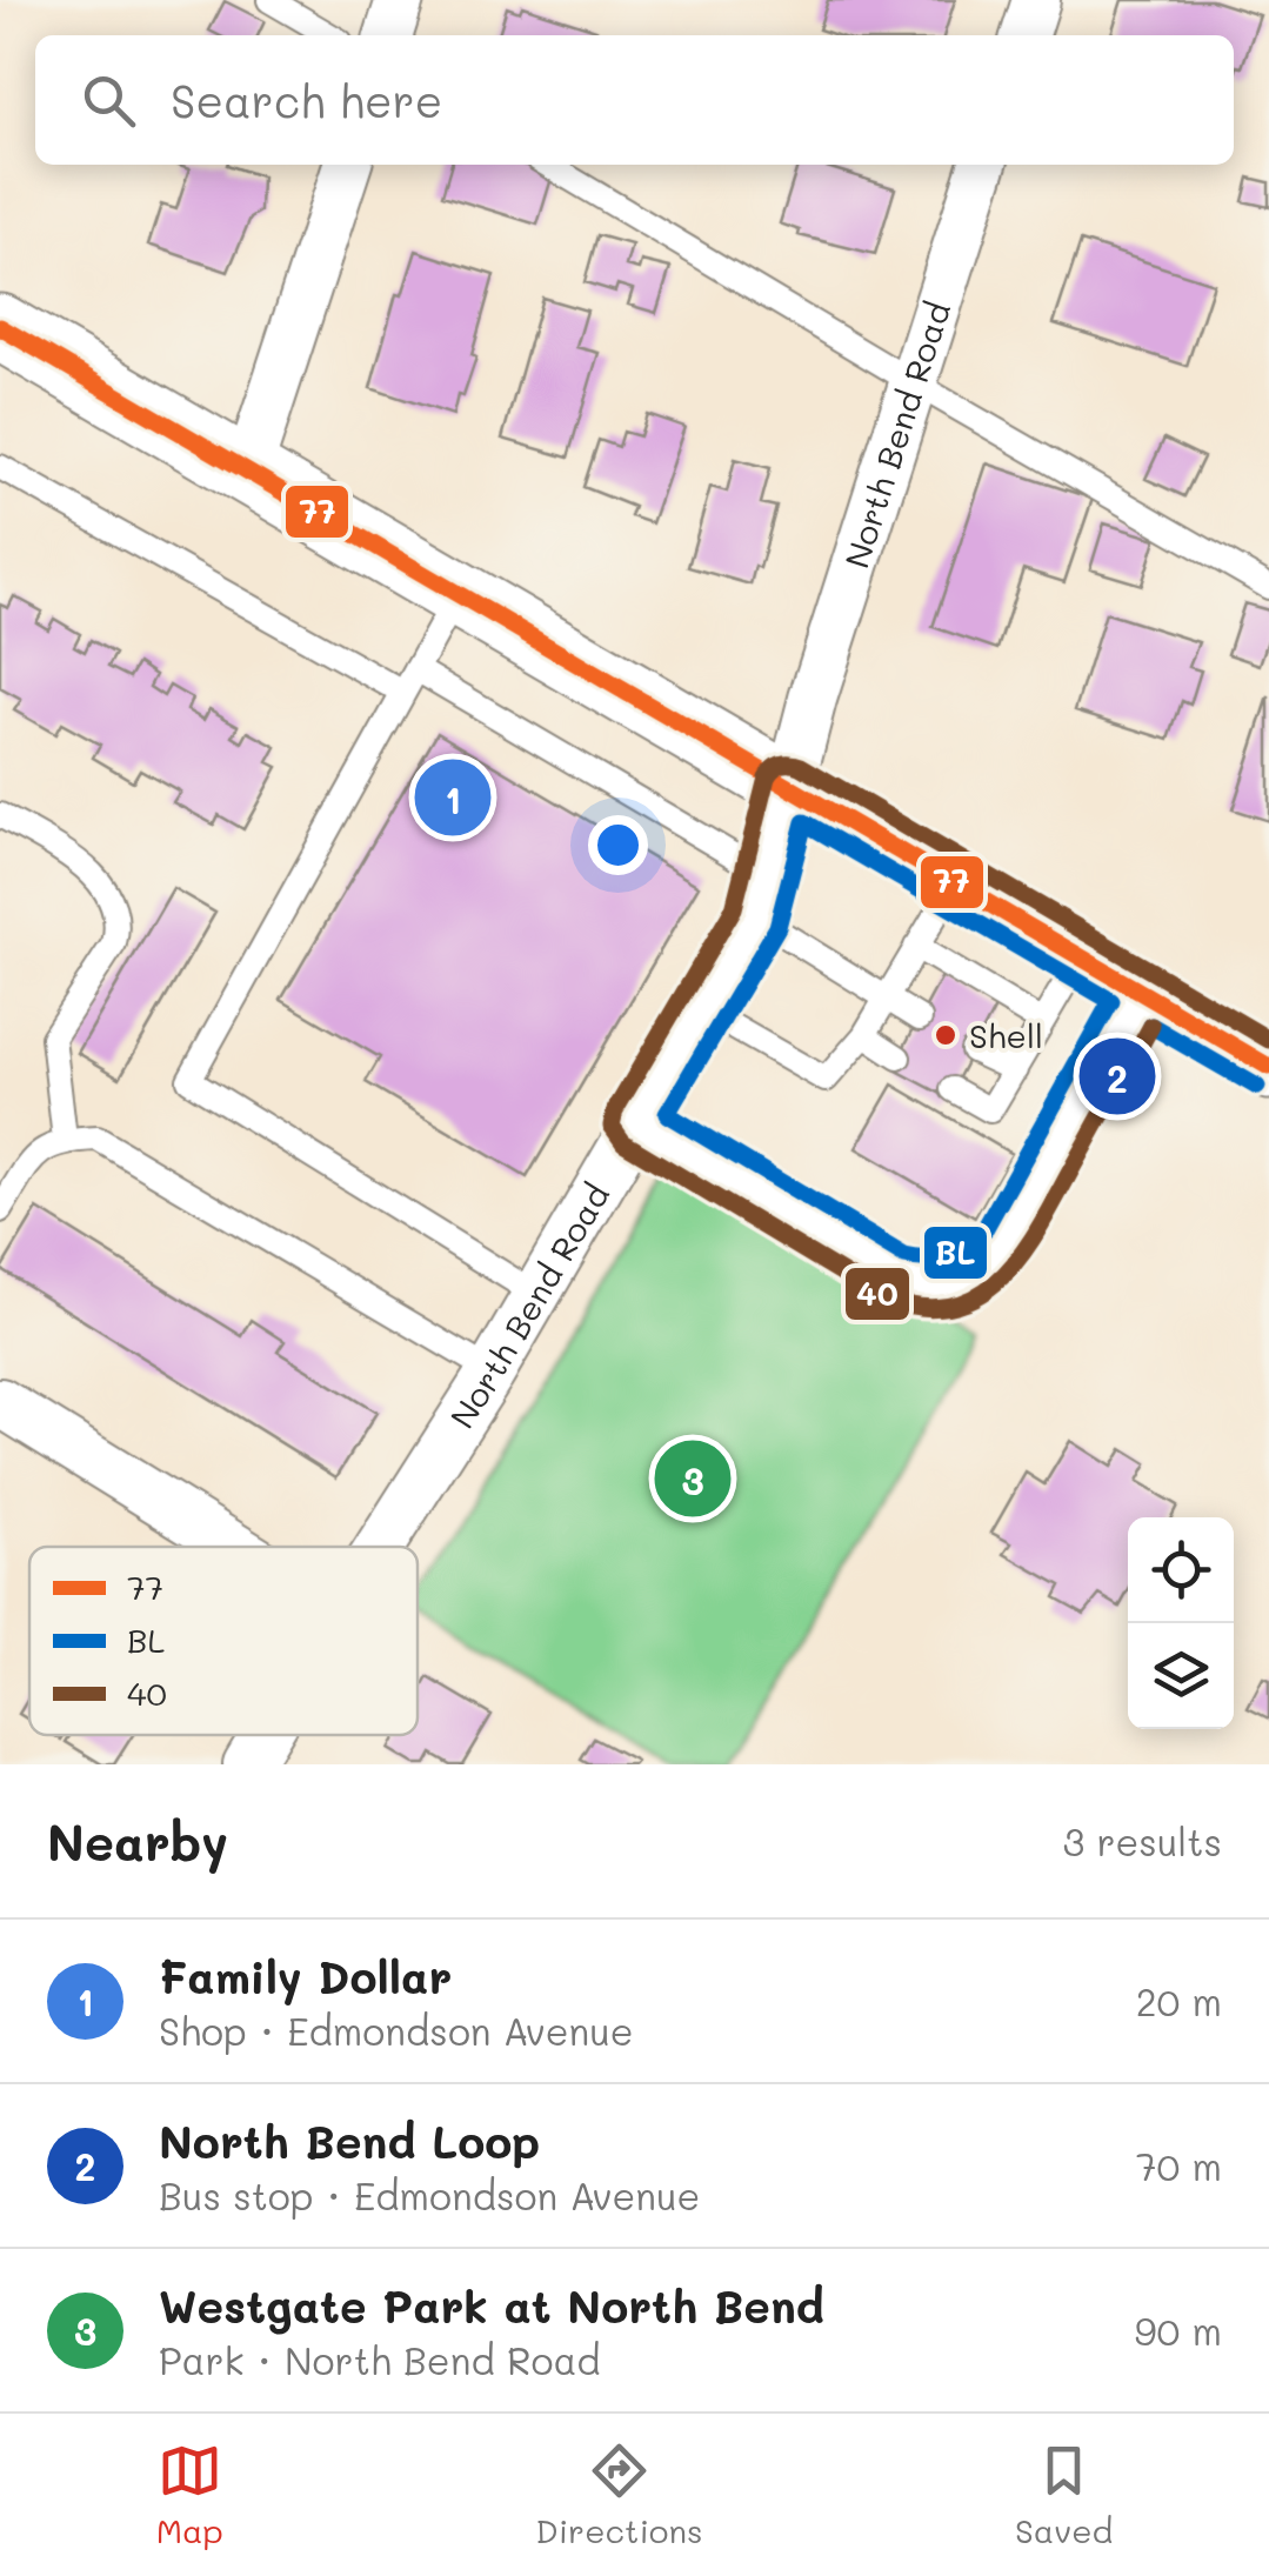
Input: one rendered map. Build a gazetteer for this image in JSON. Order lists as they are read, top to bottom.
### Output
{
  "streets": {
    "street": ["North Bend Road"]
  },
  "places": ["Shell"],
  "lines": ["transit line 77", "transit line 40", "transit line BL"],
  "legend": ["77", "BL", "40"],
  "page": {
    "search": "Search here",
    "pins": ["1", "2", "3"],
    "heading": ["Nearby", "3 results"],
    "list": [
      {
        "mark": "1",
        "name": "Family Dollar",
        "note": "Shop · Edmondson Avenue",
        "value": "20 m"
      },
      {
        "mark": "2",
        "name": "North Bend Loop",
        "note": "Bus stop · Edmondson Avenue",
        "value": "70 m"
      },
      {
        "mark": "3",
        "name": "Westgate Park at North Bend",
        "note": "Park · North Bend Road",
        "value": "90 m"
      }
    ],
    "nav": ["Map", "Directions", "Saved"]
  }
}
